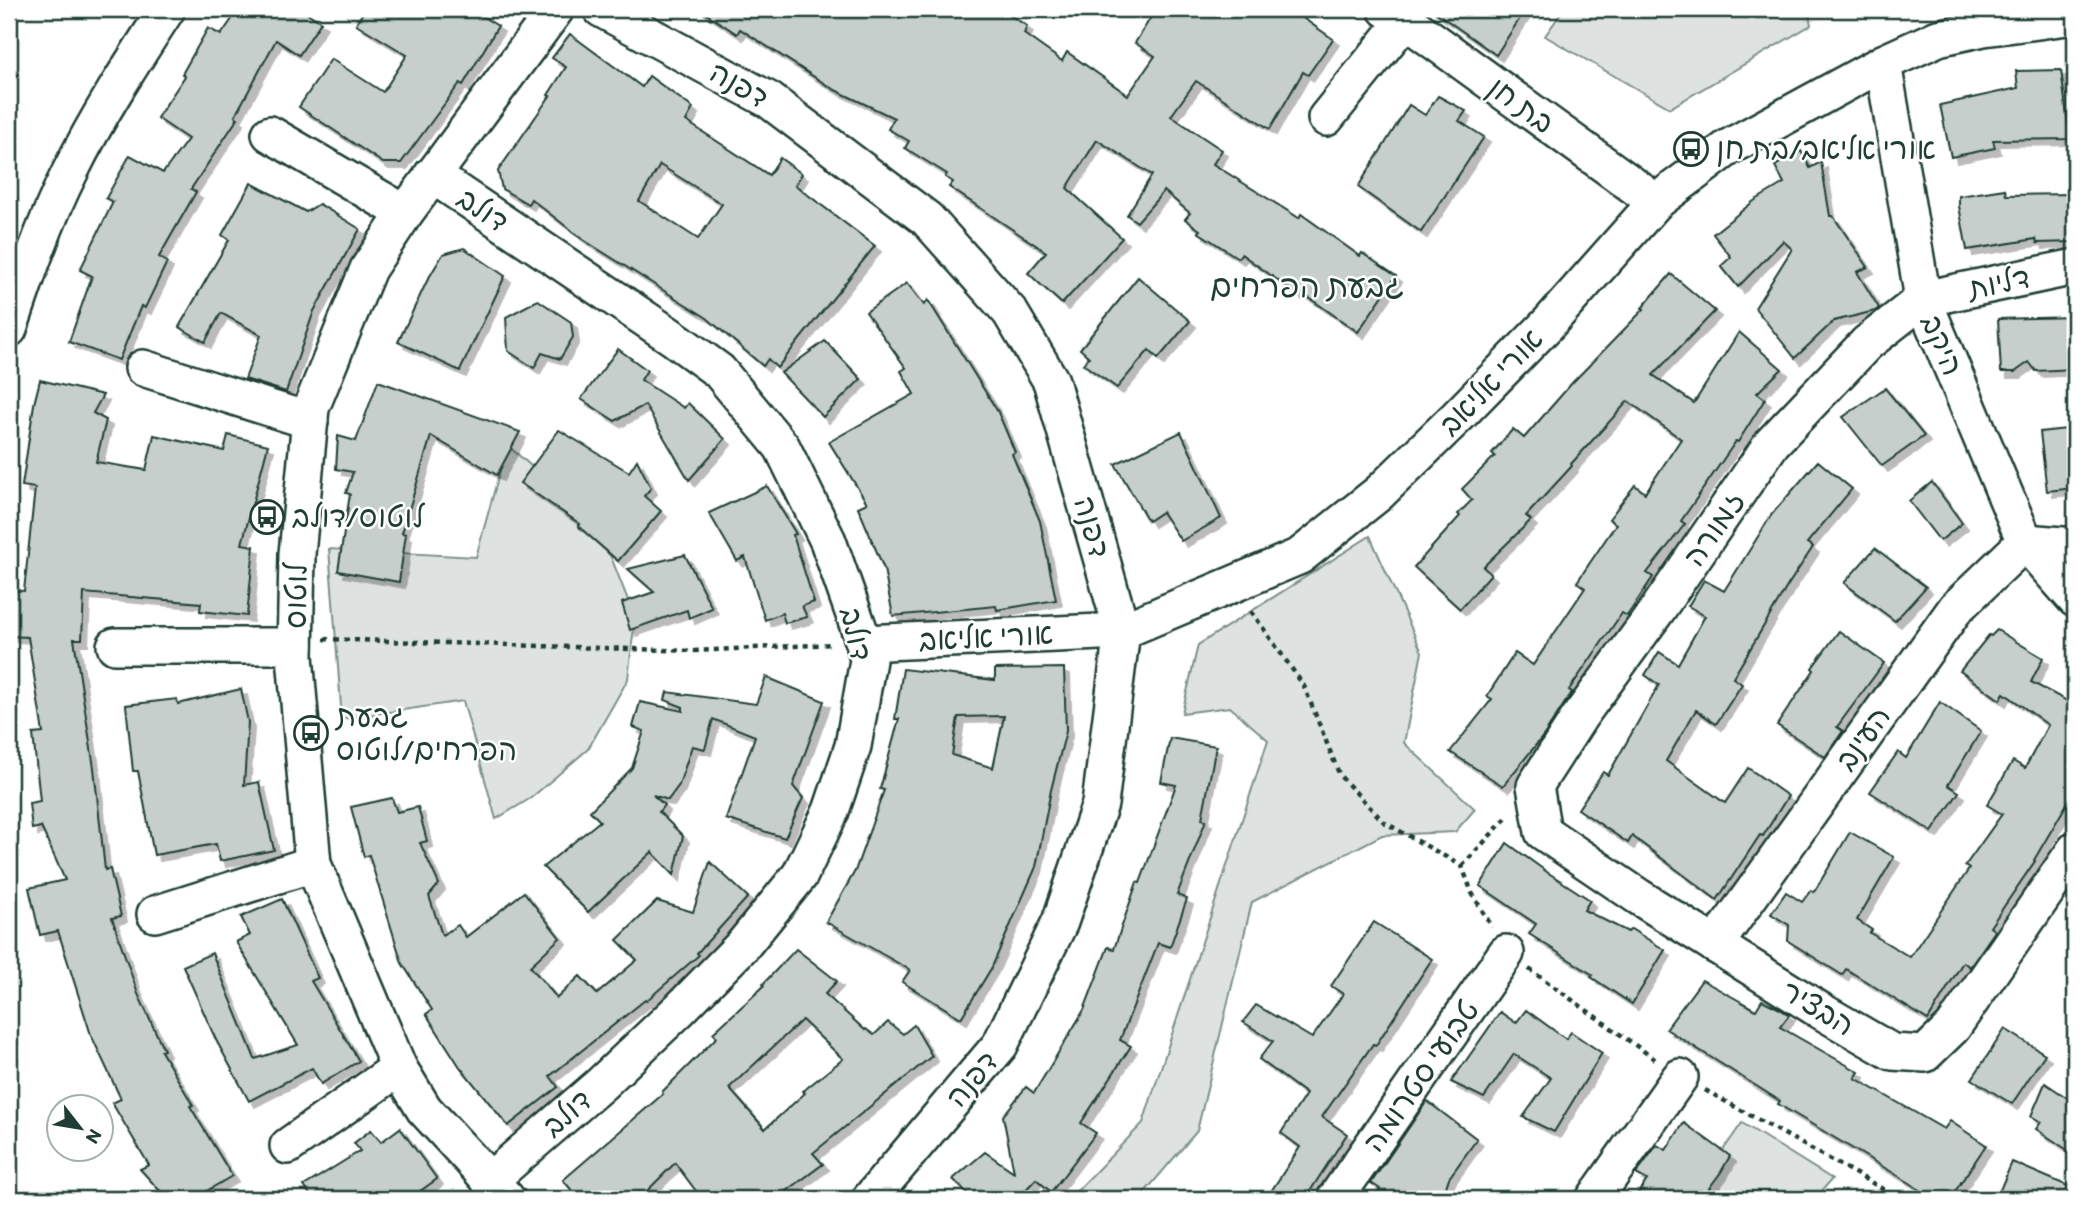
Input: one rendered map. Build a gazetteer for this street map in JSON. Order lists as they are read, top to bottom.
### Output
{
  "streets": {
    "street": [
      "דפנה",
      "בת חן",
      "דולב",
      "דליות",
      "היקב",
      "אורי אליאב",
      "זמורה",
      "לוטוס",
      "העינב",
      "הבציר",
      "טבועי סטרומה"
    ]
  },
  "crossings": [
    ["דפנה", "אורי אליאב"],
    ["בת חן", "אורי אליאב"],
    ["דולב", "אורי אליאב"],
    ["דולב", "לוטוס"],
    ["דליות", "היקב"],
    ["דליות", "זמורה"],
    ["היקב", "אורי אליאב"],
    ["היקב", "זמורה"],
    ["היקב", "העינב"],
    ["זמורה", "הבציר"],
    ["העינב", "הבציר"]
  ],
  "districts": ["גבעת הפרחים"],
  "places": {
    "bus stop": ["אורי אליאב/בת חן", "לוטוס/דולב", "גבעת הפרחים/לוטוס"]
  },
  "north": "bottom right"
}
